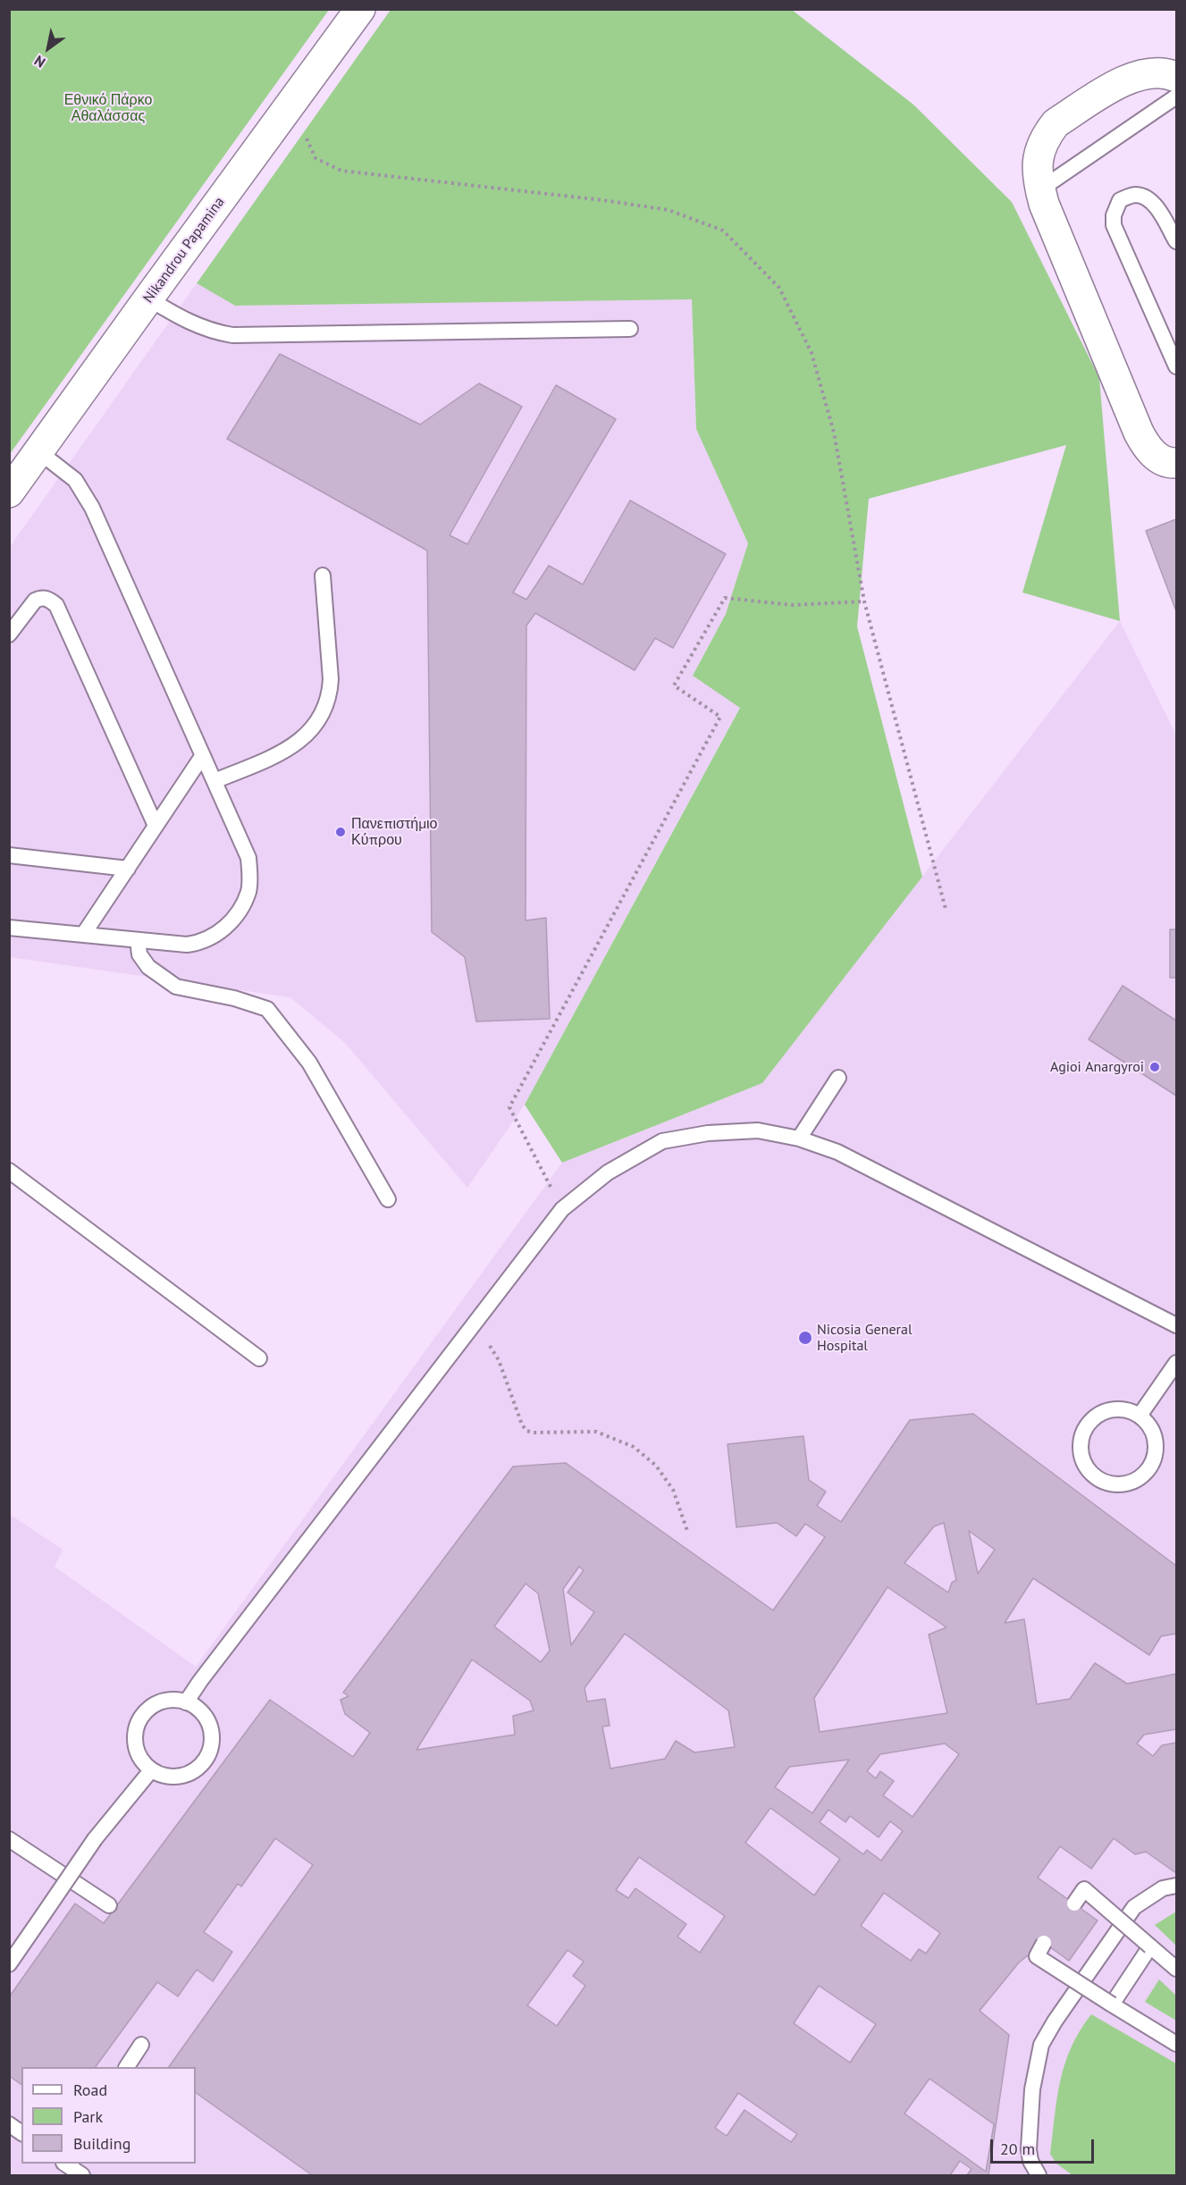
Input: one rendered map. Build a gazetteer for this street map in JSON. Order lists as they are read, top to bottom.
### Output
{
  "streets": {
    "street": ["Nikandrou Papamina"]
  },
  "parks": ["Εθνικό Πάρκο Αθαλάσσας"],
  "places": ["Πανεπιστήμιο Κύπρου", "Agioi Anargyroi", "Nicosia General Hospital"],
  "legend": ["Road", "Park", "Building"],
  "scale_bar": "20 m",
  "north": "bottom left"
}
